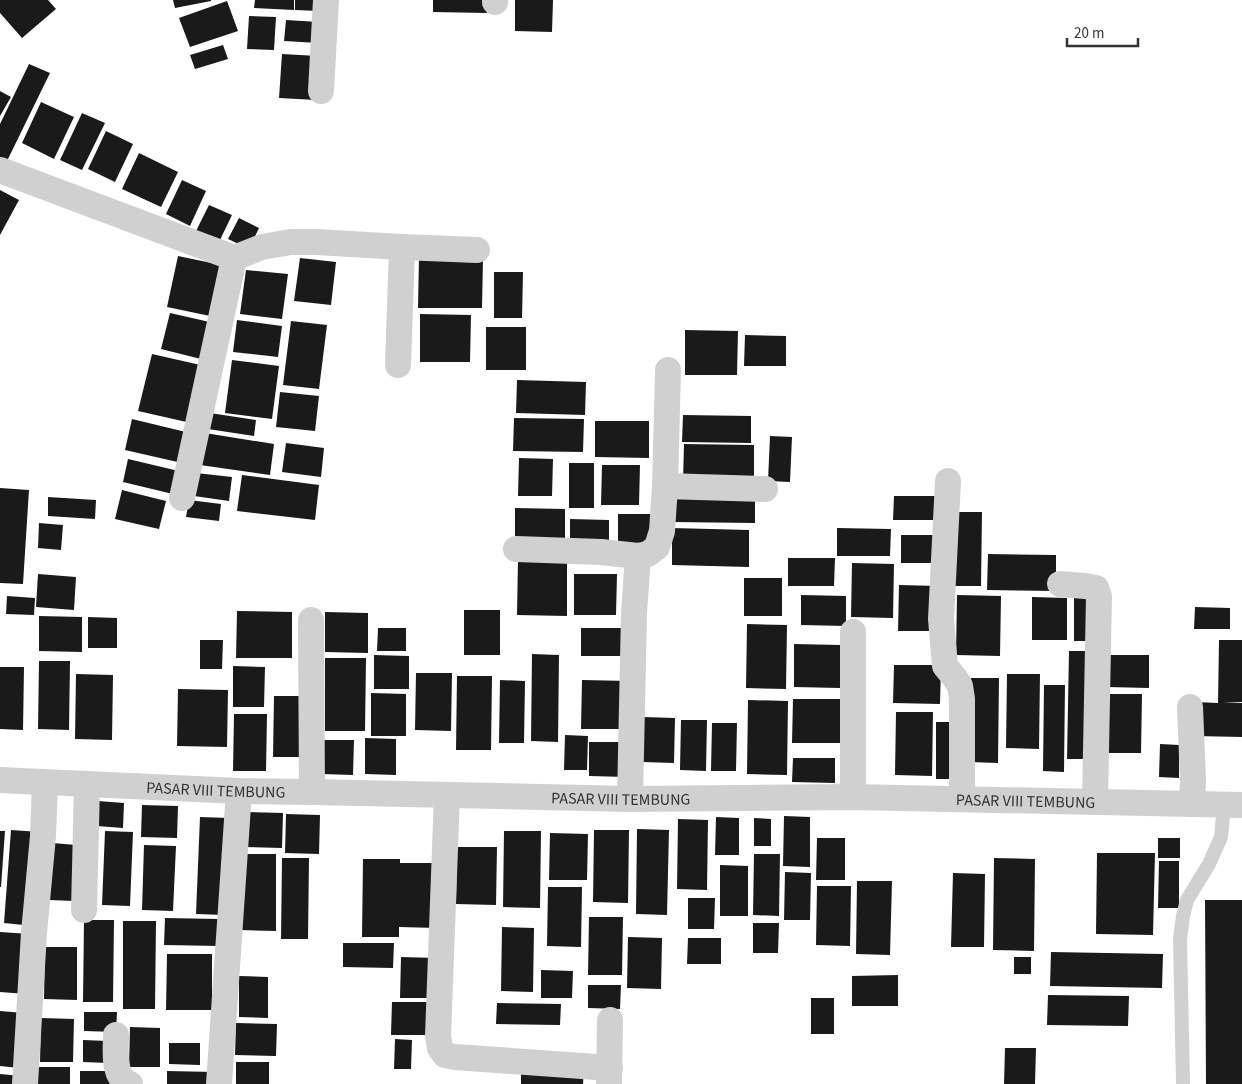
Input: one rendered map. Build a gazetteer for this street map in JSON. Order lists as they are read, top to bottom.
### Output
{
  "streets": {
    "street": ["PASAR VIII TEMBUNG"]
  },
  "scale_bar": "20 m"
}
